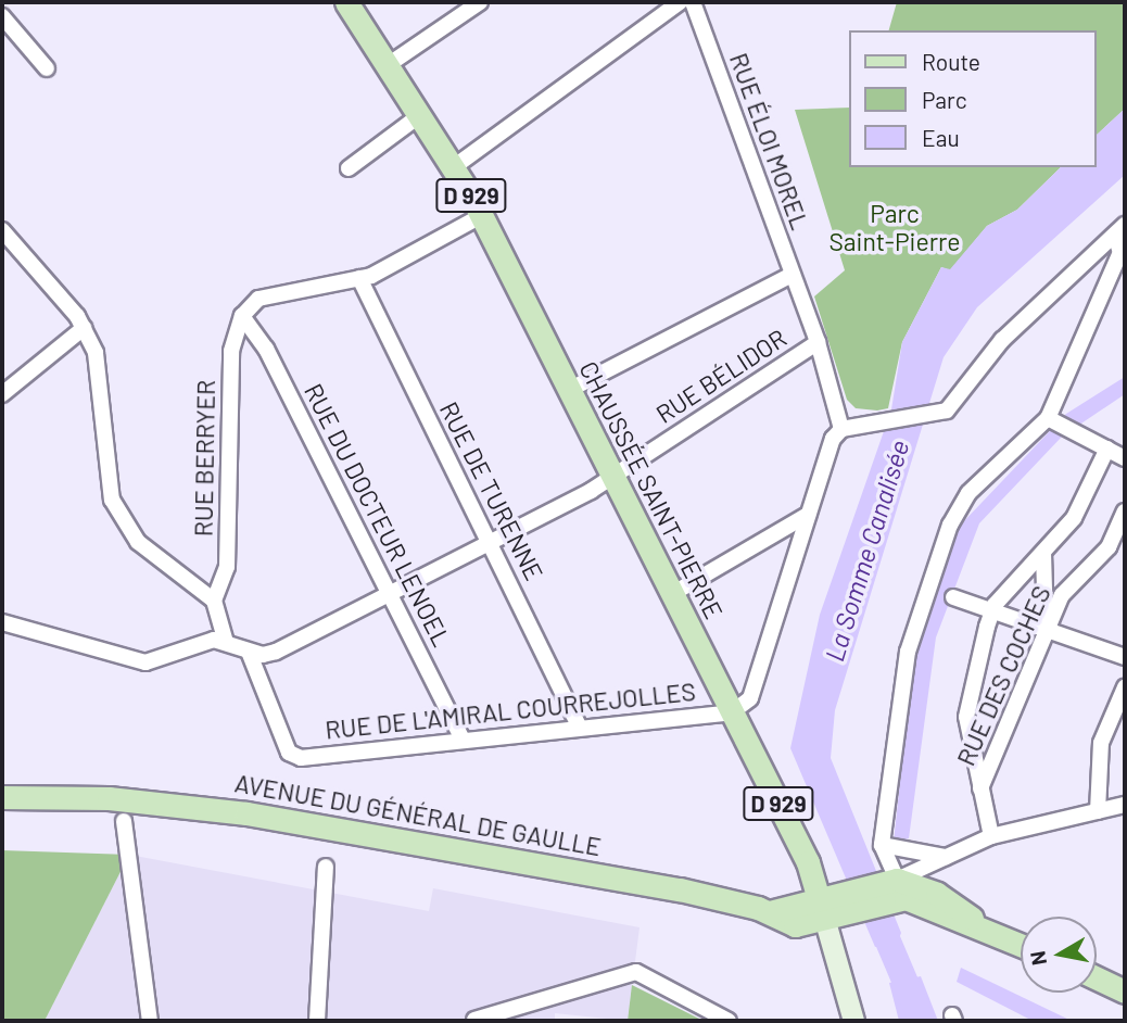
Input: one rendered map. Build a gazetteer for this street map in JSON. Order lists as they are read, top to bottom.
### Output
{
  "streets": {
    "main road": ["D 929", "CHAUSSÉE SAINT-PIERRE", "AVENUE DU GÉNÉRAL DE GAULLE"],
    "street": [
      "RUE ÉLOI MOREL",
      "RUE BÉLIDOR",
      "RUE BERRYER",
      "RUE DE TURENNE",
      "RUE DU DOCTEUR LENOEL",
      "RUE DES COCHES",
      "RUE DE L'AMIRAL COURREJOLLES"
    ]
  },
  "crossings": [
    ["RUE ÉLOI MOREL", "RUE BÉLIDOR"],
    ["D 929", "CHAUSSÉE SAINT-PIERRE"],
    ["D 929", "AVENUE DU GÉNÉRAL DE GAULLE"],
    ["RUE BÉLIDOR", "CHAUSSÉE SAINT-PIERRE"],
    ["RUE BÉLIDOR", "RUE DE TURENNE"],
    ["RUE BÉLIDOR", "RUE DU DOCTEUR LENOEL"],
    ["RUE BÉLIDOR", "RUE DE L'AMIRAL COURREJOLLES"],
    ["RUE BERRYER", "RUE DU DOCTEUR LENOEL"],
    ["CHAUSSÉE SAINT-PIERRE", "RUE DE L'AMIRAL COURREJOLLES"],
    ["CHAUSSÉE SAINT-PIERRE", "AVENUE DU GÉNÉRAL DE GAULLE"],
    ["RUE DE TURENNE", "RUE DE L'AMIRAL COURREJOLLES"],
    ["RUE DU DOCTEUR LENOEL", "RUE DE L'AMIRAL COURREJOLLES"]
  ],
  "water": ["La Somme Canalisée"],
  "parks": ["Parc Saint-Pierre"],
  "legend": ["Route", "Parc", "Eau"],
  "north": "left"
}
